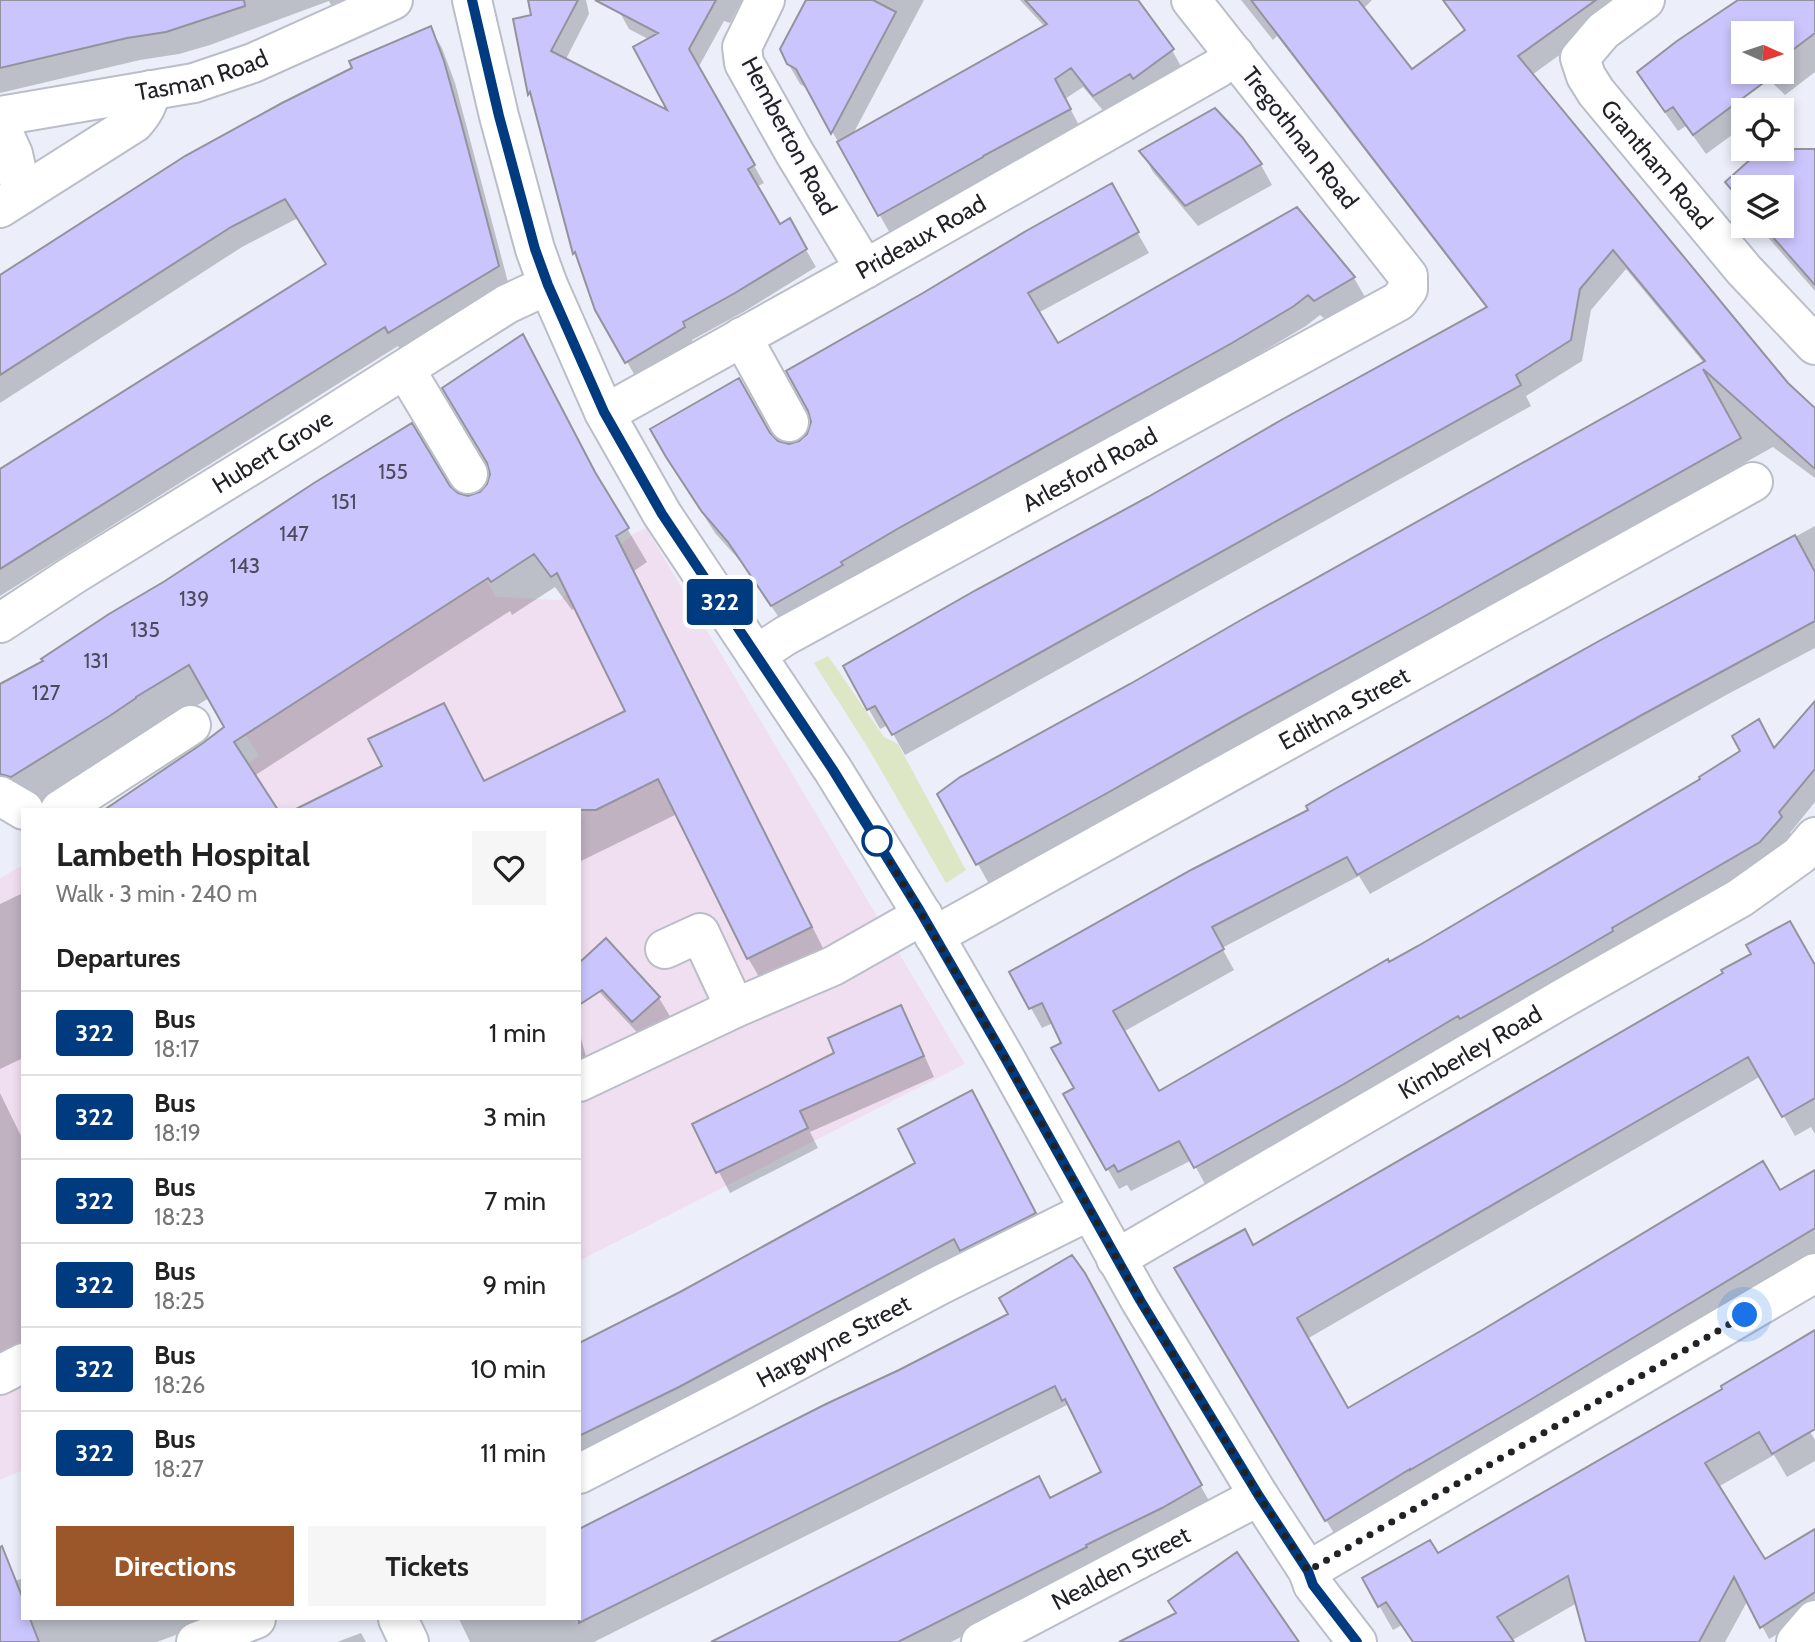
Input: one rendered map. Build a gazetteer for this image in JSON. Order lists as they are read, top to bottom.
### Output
{
  "streets": {
    "street": [
      "Tasman Road",
      "Hemberton Road",
      "Tregothnan Road",
      "Grantham Road",
      "Prideaux Road",
      "Hubert Grove",
      "Arlesford Road",
      "Edithna Street",
      "Kimberley Road",
      "Hargwyne Street",
      "Nealden Street"
    ]
  },
  "crossings": [
    ["Hemberton Road", "Prideaux Road"],
    ["Tregothnan Road", "Prideaux Road"],
    ["Tregothnan Road", "Arlesford Road"]
  ],
  "lines": ["bus line 322"],
  "house_numbers": [
    "155",
    "151",
    "147",
    "143",
    "139",
    "135",
    "131",
    "127"
  ],
  "north": "right",
  "page": {
    "on_map": "322",
    "heading": [
      ["Lambeth Hospital", "Walk · 3 min · 240 m"],
      "Departures"
    ],
    "list": [
      {
        "mark": "322",
        "name": "Bus",
        "note": "18:17",
        "value": "1 min"
      },
      {
        "mark": "322",
        "name": "Bus",
        "note": "18:19",
        "value": "3 min"
      },
      {
        "mark": "322",
        "name": "Bus",
        "note": "18:23",
        "value": "7 min"
      },
      {
        "mark": "322",
        "name": "Bus",
        "note": "18:25",
        "value": "9 min"
      },
      {
        "mark": "322",
        "name": "Bus",
        "note": "18:26",
        "value": "10 min"
      },
      {
        "mark": "322",
        "name": "Bus",
        "note": "18:27",
        "value": "11 min"
      }
    ],
    "buttons": ["Directions", "Tickets"]
  }
}
